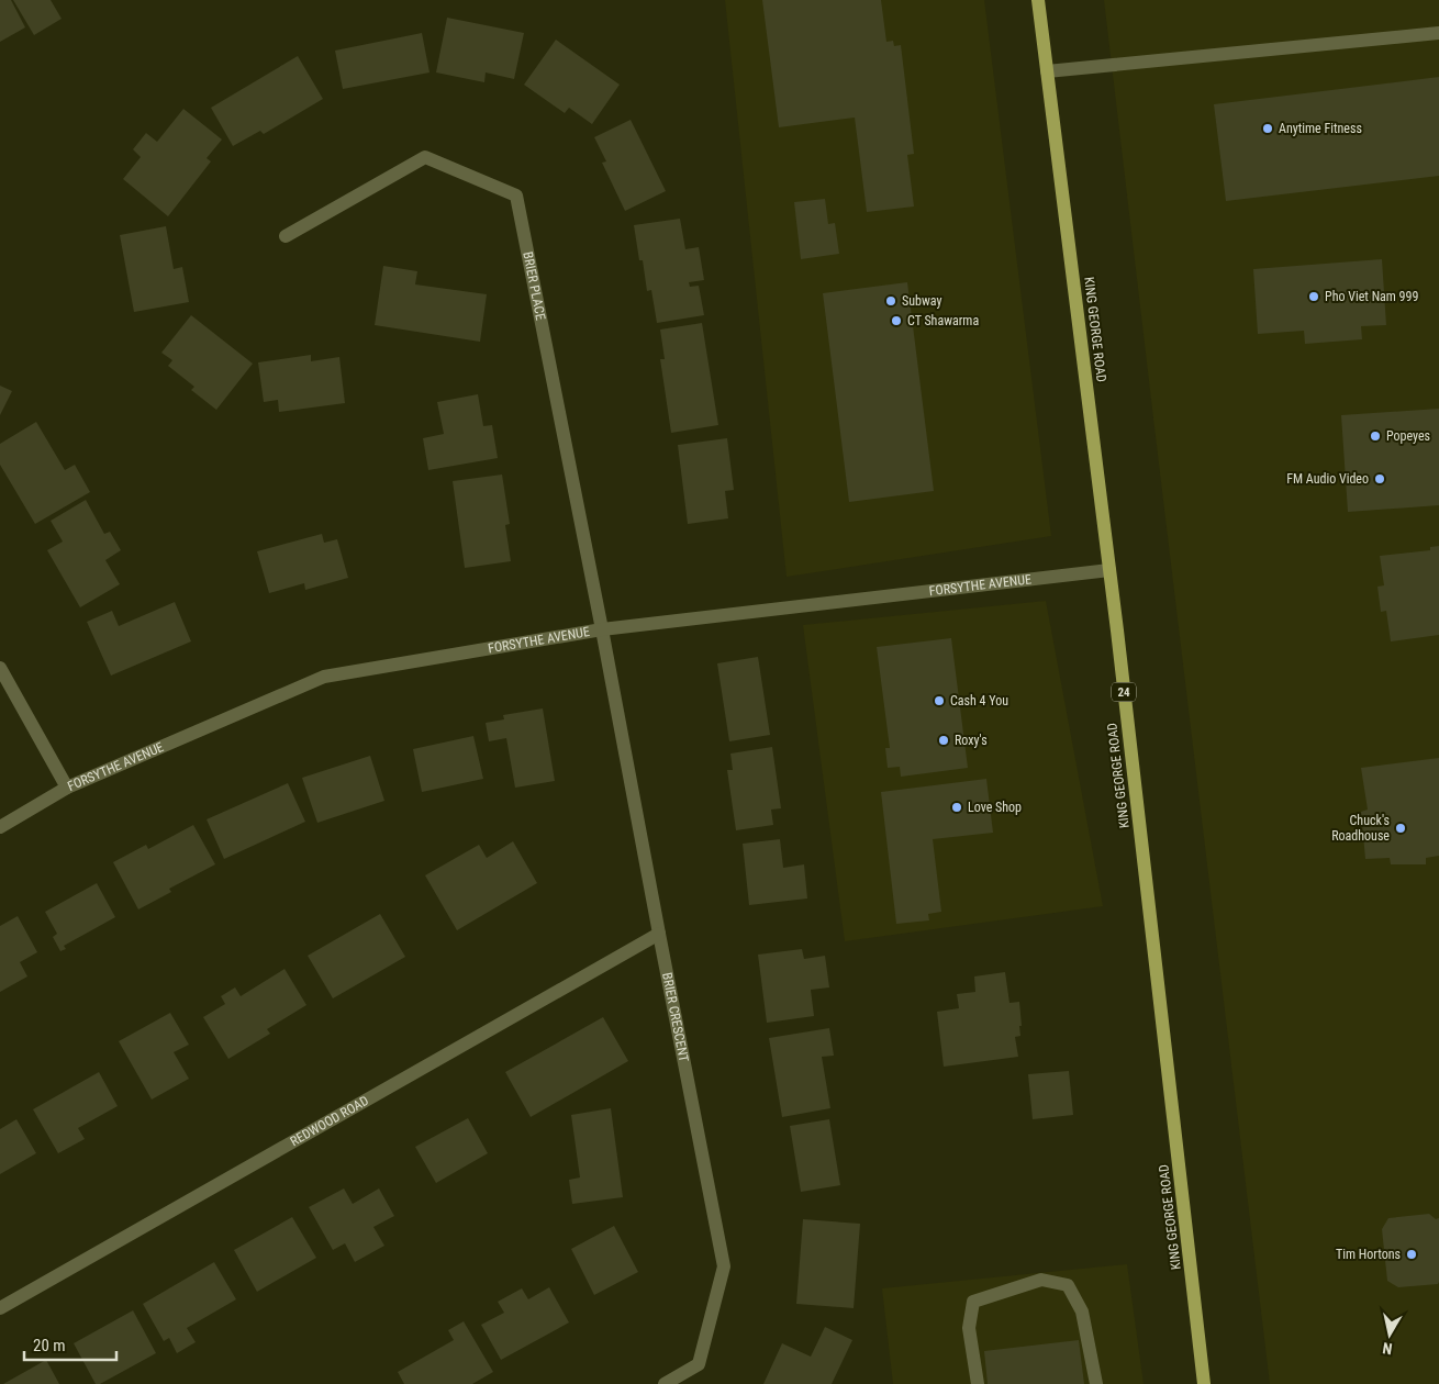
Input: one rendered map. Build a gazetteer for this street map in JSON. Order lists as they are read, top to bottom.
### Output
{
  "streets": {
    "main road": ["KING GEORGE ROAD", "24"],
    "street": [
      "BRIER PLACE",
      "FORSYTHE AVENUE",
      "BRIER CRESCENT",
      "REDWOOD ROAD"
    ]
  },
  "crossings": [
    ["BRIER PLACE", "FORSYTHE AVENUE"],
    ["BRIER PLACE", "BRIER CRESCENT"],
    ["KING GEORGE ROAD", "FORSYTHE AVENUE"],
    ["FORSYTHE AVENUE", "BRIER CRESCENT"],
    ["BRIER CRESCENT", "REDWOOD ROAD"]
  ],
  "places": [
    "Anytime Fitness",
    "Pho Viet Nam 999",
    "Subway",
    "CT Shawarma",
    "Popeyes",
    "FM Audio Video",
    "Cash 4 You",
    "Roxy's",
    "Love Shop",
    "Chuck's Roadhouse",
    "Tim Hortons"
  ],
  "scale_bar": "20 m",
  "north": "bottom"
}
